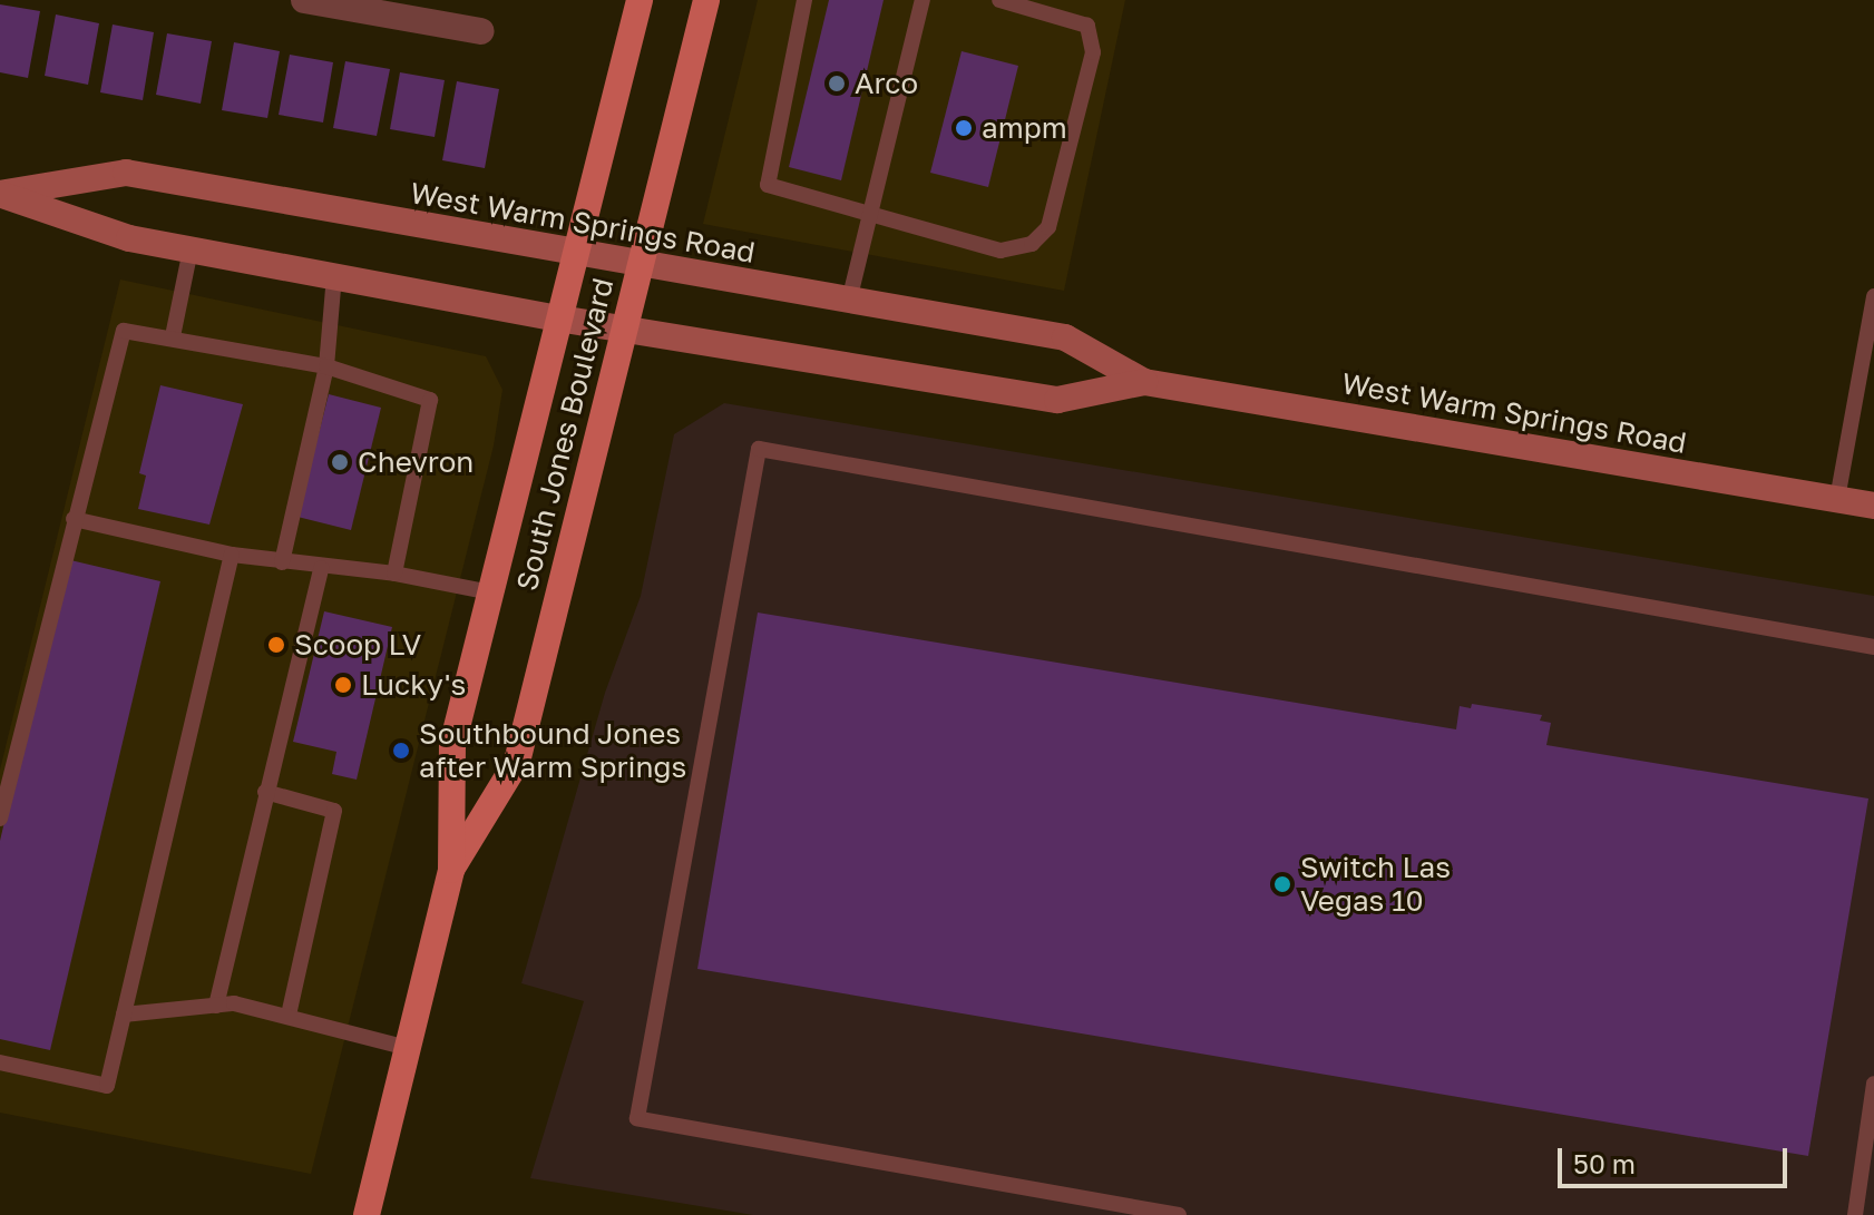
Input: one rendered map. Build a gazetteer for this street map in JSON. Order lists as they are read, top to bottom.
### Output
{
  "streets": {
    "main road": ["West Warm Springs Road", "South Jones Boulevard"]
  },
  "crossings": [
    ["West Warm Springs Road", "South Jones Boulevard"]
  ],
  "places": [
    "Arco",
    "ampm",
    "Chevron",
    "Scoop LV",
    "Lucky's",
    "Southbound Jones after Warm Springs",
    "Switch Las Vegas 10"
  ],
  "scale_bar": "50 m"
}
